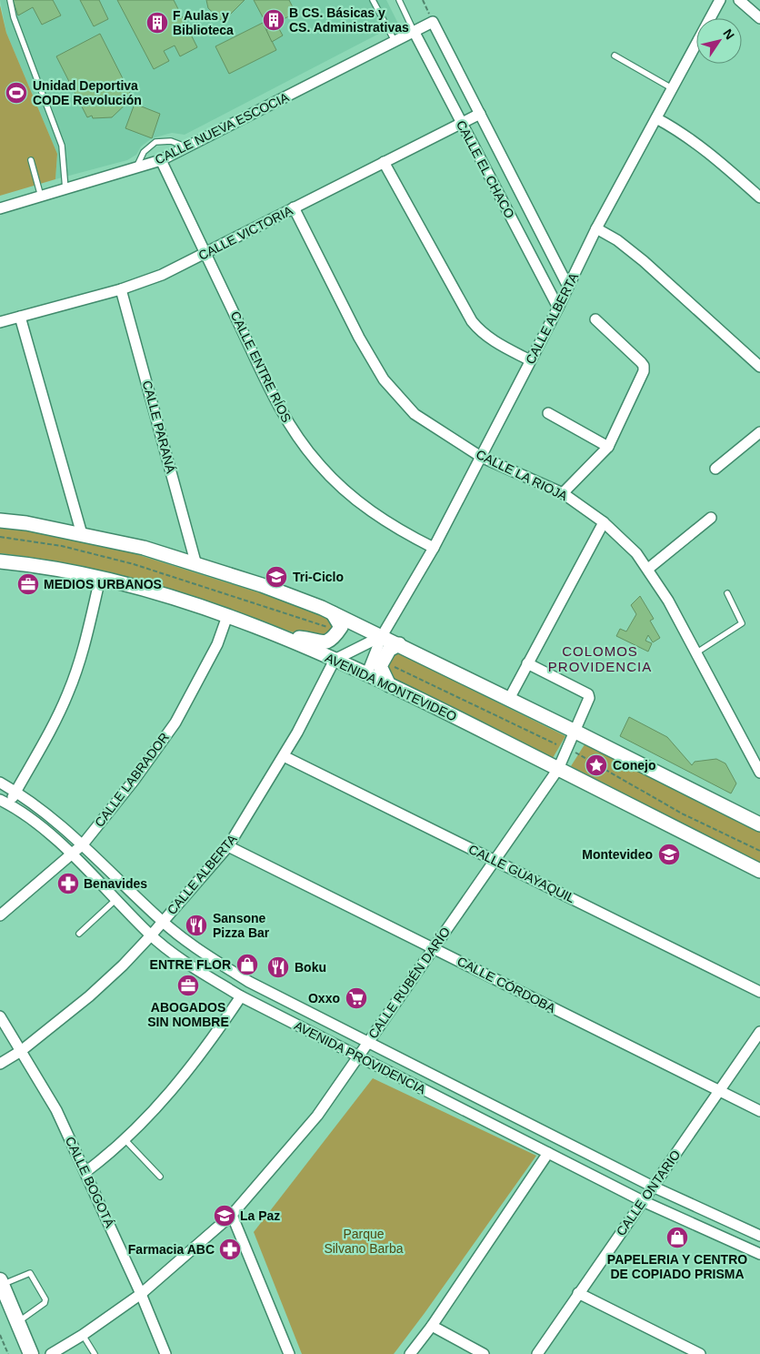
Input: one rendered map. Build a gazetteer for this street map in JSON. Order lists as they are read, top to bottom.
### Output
{
  "streets": {
    "street": [
      "CALLE NUEVA ESCOCIA",
      "CALLE EL CHACO",
      "CALLE VICTORIA",
      "CALLE ALBERTA",
      "CALLE ENTRE RÍOS",
      "CALLE PARANÁ",
      "CALLE LA RIOJA",
      "AVENIDA MONTEVIDEO",
      "CALLE LABRADOR",
      "CALLE GUAYAQUIL",
      "CALLE RUBÉN DARÍO",
      "CALLE CÓRDOBA",
      "AVENIDA PROVIDENCIA",
      "CALLE BOGOTÁ",
      "CALLE ONTARIO"
    ]
  },
  "crossings": [
    ["CALLE NUEVA ESCOCIA", "CALLE EL CHACO"],
    ["CALLE NUEVA ESCOCIA", "CALLE ENTRE RÍOS"],
    ["CALLE EL CHACO", "CALLE VICTORIA"],
    ["CALLE EL CHACO", "CALLE ALBERTA"],
    ["CALLE VICTORIA", "CALLE ENTRE RÍOS"],
    ["CALLE VICTORIA", "CALLE PARANÁ"],
    ["CALLE VICTORIA", "CALLE LA RIOJA"],
    ["CALLE ALBERTA", "CALLE ENTRE RÍOS"],
    ["CALLE ALBERTA", "CALLE LA RIOJA"],
    ["CALLE ALBERTA", "AVENIDA MONTEVIDEO"],
    ["CALLE ALBERTA", "CALLE GUAYAQUIL"],
    ["CALLE ALBERTA", "CALLE CÓRDOBA"],
    ["CALLE ALBERTA", "AVENIDA PROVIDENCIA"],
    ["CALLE ALBERTA", "CALLE BOGOTÁ"],
    ["AVENIDA MONTEVIDEO", "CALLE LABRADOR"],
    ["AVENIDA MONTEVIDEO", "CALLE RUBÉN DARÍO"],
    ["CALLE LABRADOR", "AVENIDA PROVIDENCIA"],
    ["CALLE GUAYAQUIL", "CALLE RUBÉN DARÍO"],
    ["CALLE RUBÉN DARÍO", "CALLE CÓRDOBA"],
    ["CALLE RUBÉN DARÍO", "AVENIDA PROVIDENCIA"],
    ["CALLE RUBÉN DARÍO", "CALLE BOGOTÁ"],
    ["CALLE CÓRDOBA", "CALLE ONTARIO"],
    ["AVENIDA PROVIDENCIA", "CALLE ONTARIO"]
  ],
  "districts": ["COLOMOS PROVIDENCIA"],
  "parks": ["Parque Silvano Barba"],
  "places": {
    "building": ["B CS. Básicas y CS. Administrativas", "F Aulas y Biblioteca"],
    "sports": ["Unidad Deportiva CODE Revolución"],
    "school or university": ["Tri-Ciclo", "Montevideo", "La Paz"],
    "office": ["MEDIOS URBANOS", "ABOGADOS SIN NOMBRE"],
    "place": ["Conejo"],
    "pharmacy": ["Benavides", "Farmacia ABC"],
    "restaurant": ["Sansone Pizza Bar", "Boku"],
    "shop": ["ENTRE FLOR", "PAPELERIA Y CENTRO DE COPIADO PRISMA"],
    "supermarket": ["Oxxo"]
  },
  "north": "top right"
}
